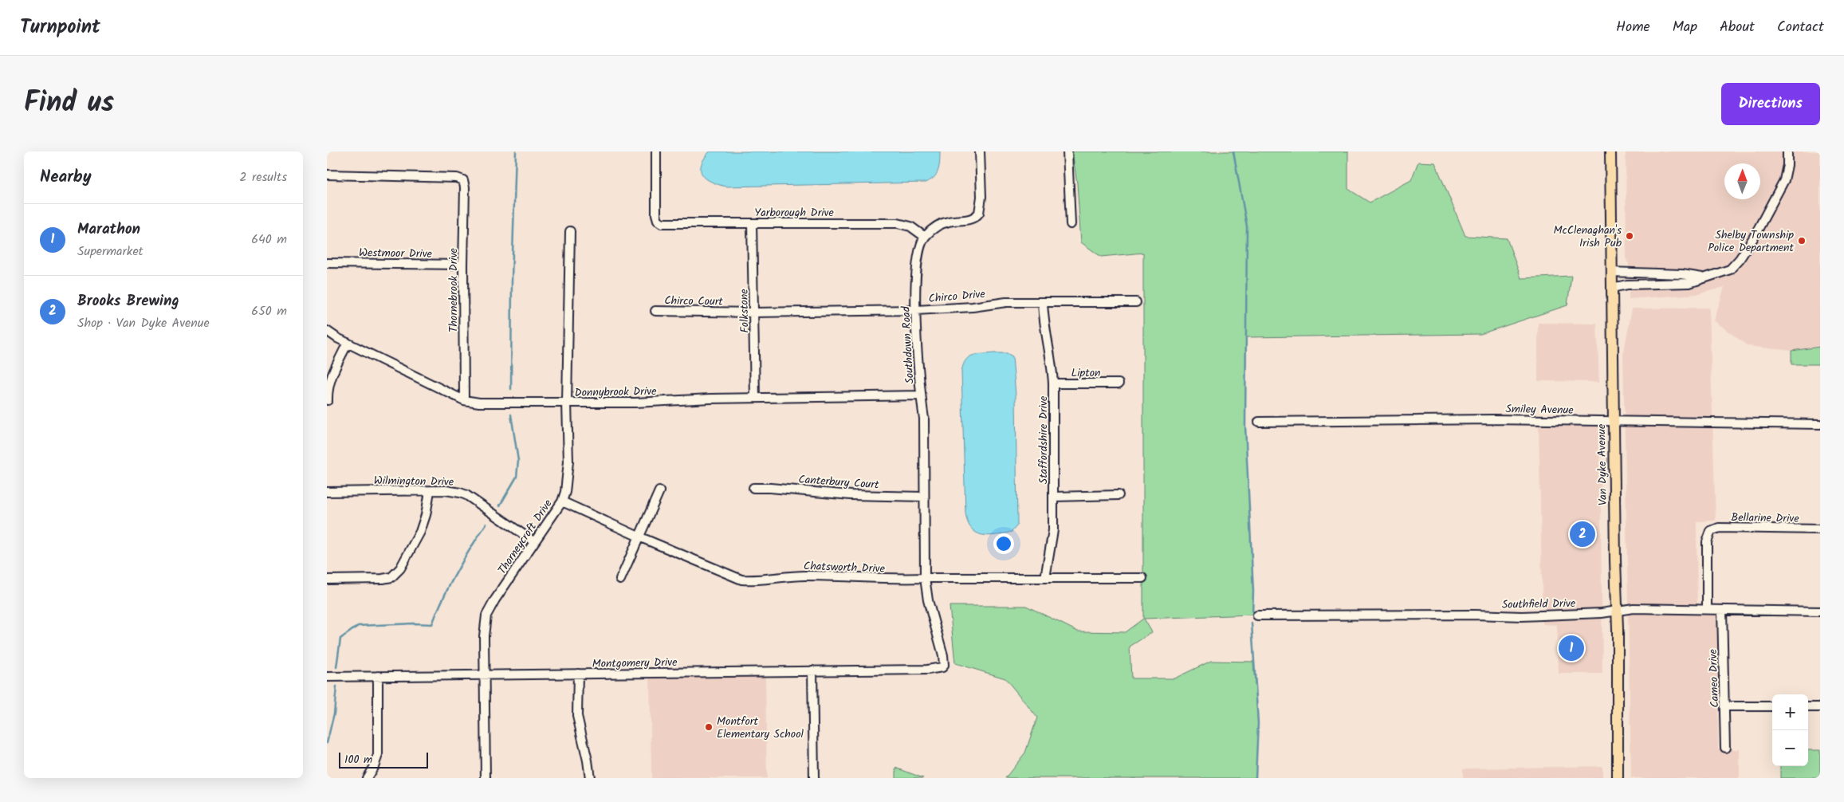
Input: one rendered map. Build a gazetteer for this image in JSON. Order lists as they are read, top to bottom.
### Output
{
  "streets": {
    "main road": ["Van Dyke Avenue"],
    "street": [
      "Yarborough Drive",
      "Westmoor Drive",
      "Thornebrook Drive",
      "Chirco Drive",
      "Chirco Court",
      "Folkstone",
      "Southdown Road",
      "Lipton",
      "Donnybrook Drive",
      "Smiley Avenue",
      "Staffordshire Drive",
      "Wilmington Drive",
      "Canterbury Court",
      "Bellarine Drive",
      "Thorneycroft Drive",
      "Chatsworth Drive",
      "Southfield Drive",
      "Montgomery Drive",
      "Cameo Drive"
    ]
  },
  "crossings": [
    ["Yarborough Drive", "Folkstone"],
    ["Yarborough Drive", "Southdown Road"],
    ["Westmoor Drive", "Thornebrook Drive"],
    ["Thornebrook Drive", "Donnybrook Drive"],
    ["Chirco Drive", "Chirco Court"],
    ["Chirco Drive", "Folkstone"],
    ["Chirco Drive", "Southdown Road"],
    ["Chirco Drive", "Staffordshire Drive"],
    ["Chirco Court", "Folkstone"],
    ["Folkstone", "Donnybrook Drive"],
    ["Southdown Road", "Donnybrook Drive"],
    ["Southdown Road", "Canterbury Court"],
    ["Southdown Road", "Chatsworth Drive"],
    ["Southdown Road", "Montgomery Drive"],
    ["Lipton", "Staffordshire Drive"],
    ["Donnybrook Drive", "Thorneycroft Drive"],
    ["Smiley Avenue", "Van Dyke Avenue"],
    ["Staffordshire Drive", "Chatsworth Drive"],
    ["Van Dyke Avenue", "Southfield Drive"],
    ["Wilmington Drive", "Thorneycroft Drive"],
    ["Bellarine Drive", "Southfield Drive"],
    ["Thorneycroft Drive", "Chatsworth Drive"],
    ["Thorneycroft Drive", "Montgomery Drive"],
    ["Southfield Drive", "Cameo Drive"]
  ],
  "places": ["McClenaghan's Irish Pub", "Shelby Township Police Department", "Montfort Elementary School"],
  "scale_bar": "100 m",
  "north": "top",
  "page": {
    "header": "Turnpoint",
    "nav": [
      "Home",
      "Map",
      "About",
      "Contact"
    ],
    "title": "Find us",
    "buttons": "Directions",
    "heading": ["Nearby", "2 results"],
    "list": [
      {
        "mark": "1",
        "name": "Marathon",
        "note": "Supermarket",
        "value": "640 m"
      },
      {
        "mark": "2",
        "name": "Brooks Brewing",
        "note": "Shop · Van Dyke Avenue",
        "value": "650 m"
      }
    ],
    "pins": ["2", "1"],
    "map_buttons": ["+", "−"],
    "scale": "100 m"
  }
}
